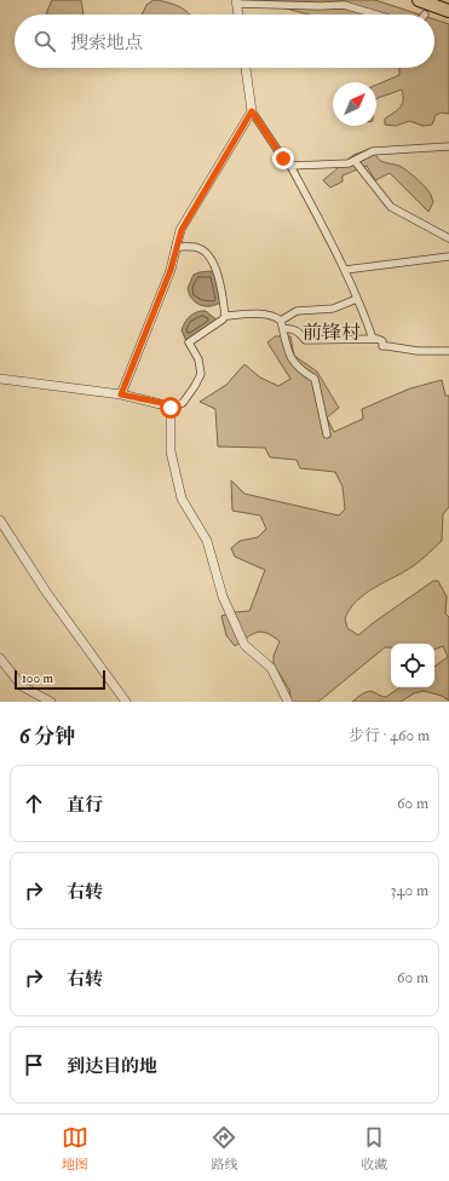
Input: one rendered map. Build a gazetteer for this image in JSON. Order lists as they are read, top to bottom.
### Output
{
  "districts": ["前锋村"],
  "scale_bar": "100 m",
  "north": "top right",
  "page": {
    "search": "搜索地点",
    "scale": "100 m",
    "heading": ["6 分钟", "步行 · 460 m"],
    "list": [
      ["直行", "60 m"],
      ["右转", "340 m"],
      ["右转", "60 m"],
      "到达目的地"
    ],
    "nav": ["地图", "路线", "收藏"]
  }
}
